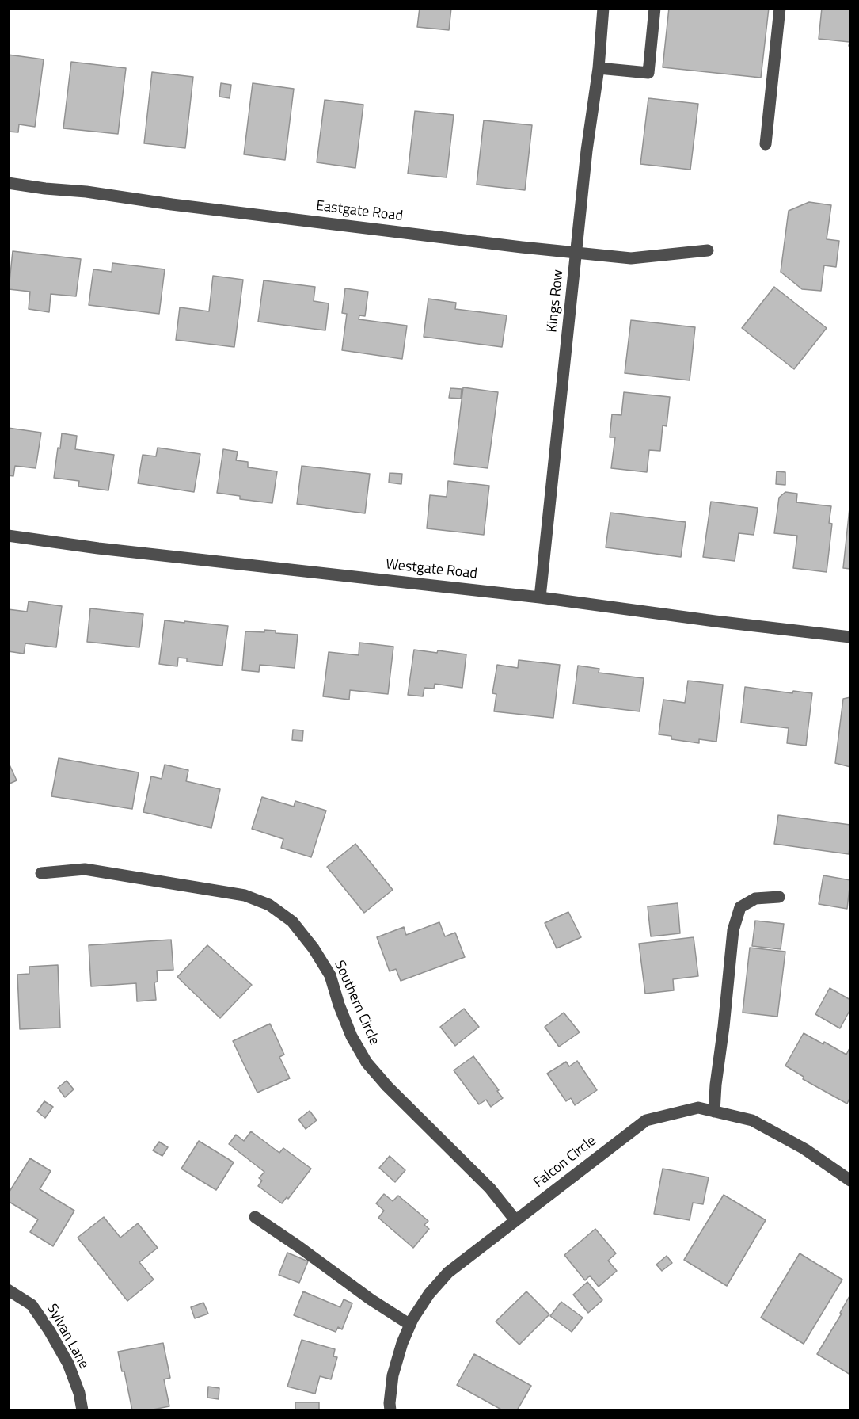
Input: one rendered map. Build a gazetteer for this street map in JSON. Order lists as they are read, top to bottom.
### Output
{
  "streets": {
    "street": [
      "Eastgate Road",
      "Kings Row",
      "Westgate Road",
      "Southern Circle",
      "Falcon Circle",
      "Sylvan Lane"
    ]
  },
  "crossings": [
    ["Eastgate Road", "Kings Row"],
    ["Kings Row", "Westgate Road"],
    ["Southern Circle", "Falcon Circle"]
  ]
}
